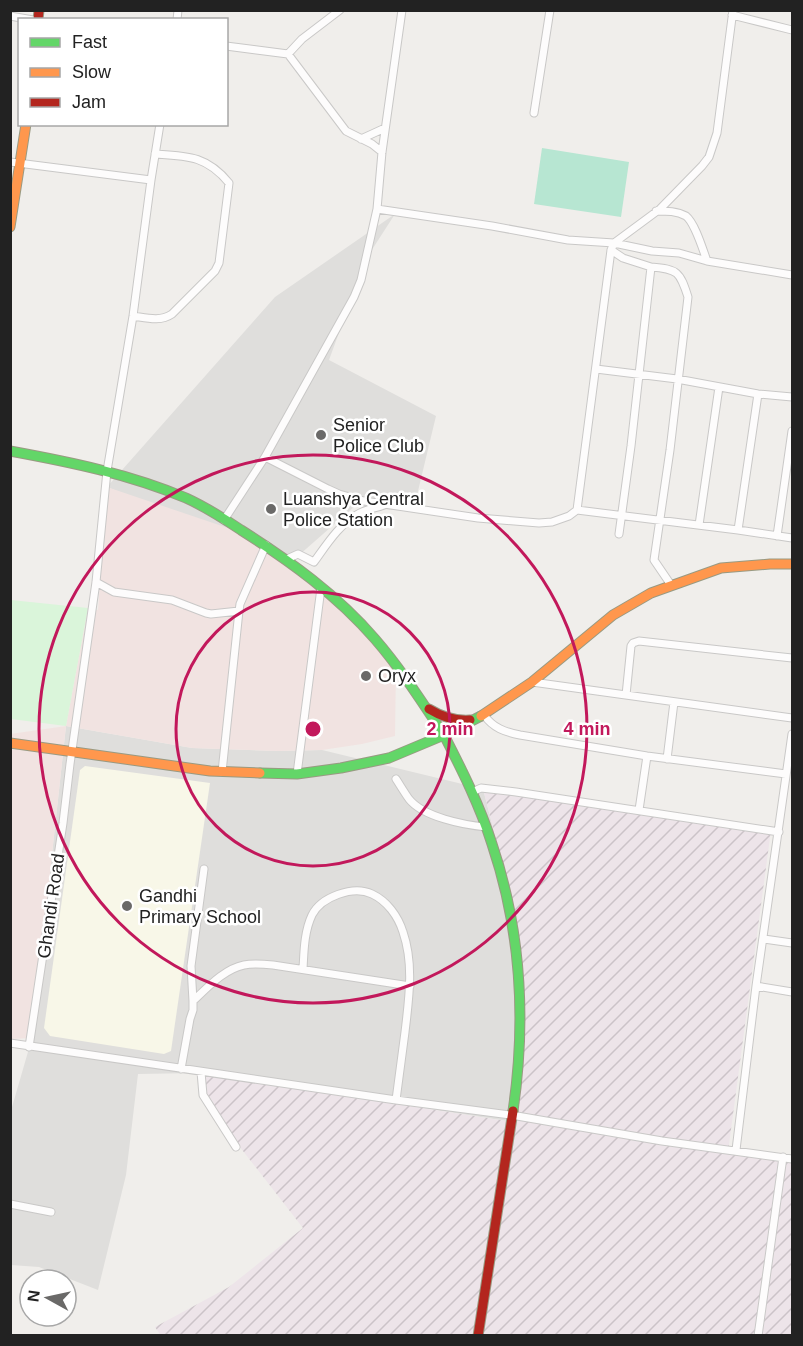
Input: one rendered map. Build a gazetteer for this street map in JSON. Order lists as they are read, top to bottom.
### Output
{
  "streets": {
    "street": ["Ghandi Road"]
  },
  "places": [
    "Senior Police Club",
    "Luanshya Central Police Station",
    "Oryx",
    "Gandhi Primary School"
  ],
  "legend": ["Fast", "Slow", "Jam"],
  "north": "left",
  "rings": ["2 min", "4 min"]
}
